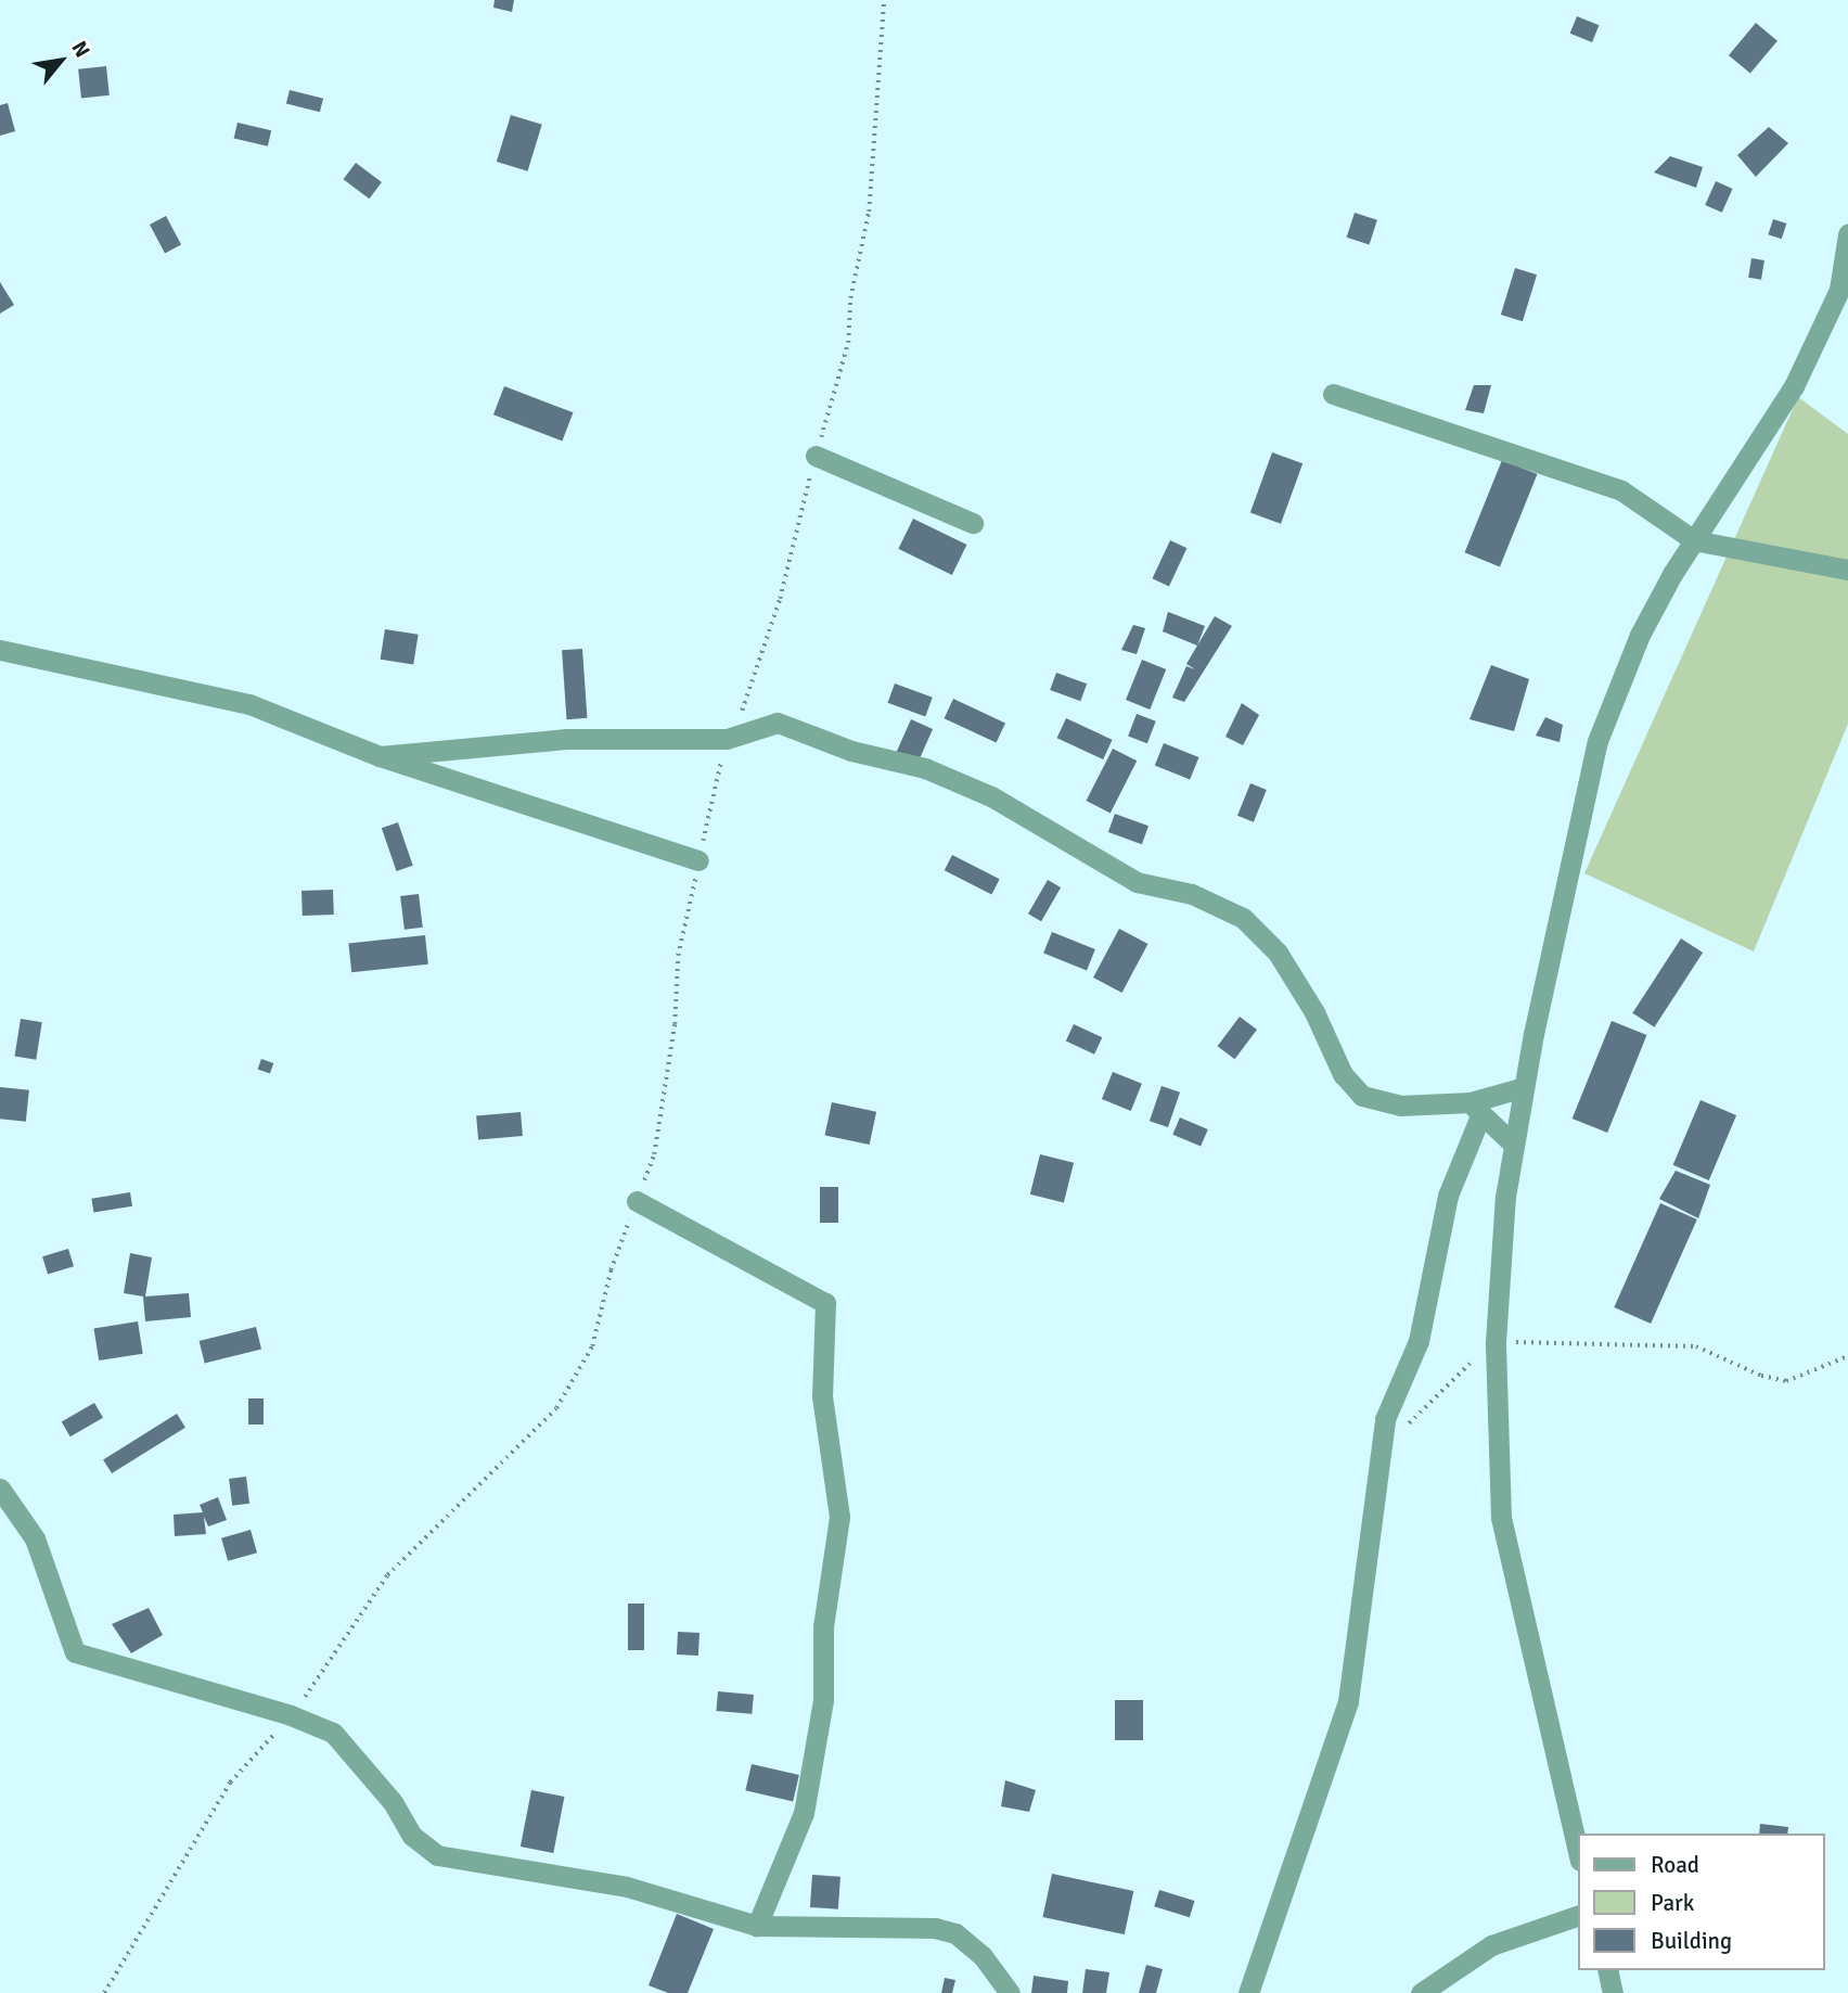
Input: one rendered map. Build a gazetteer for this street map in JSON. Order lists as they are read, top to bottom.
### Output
{
  "legend": ["Road", "Park", "Building"],
  "north": "top right"
}
